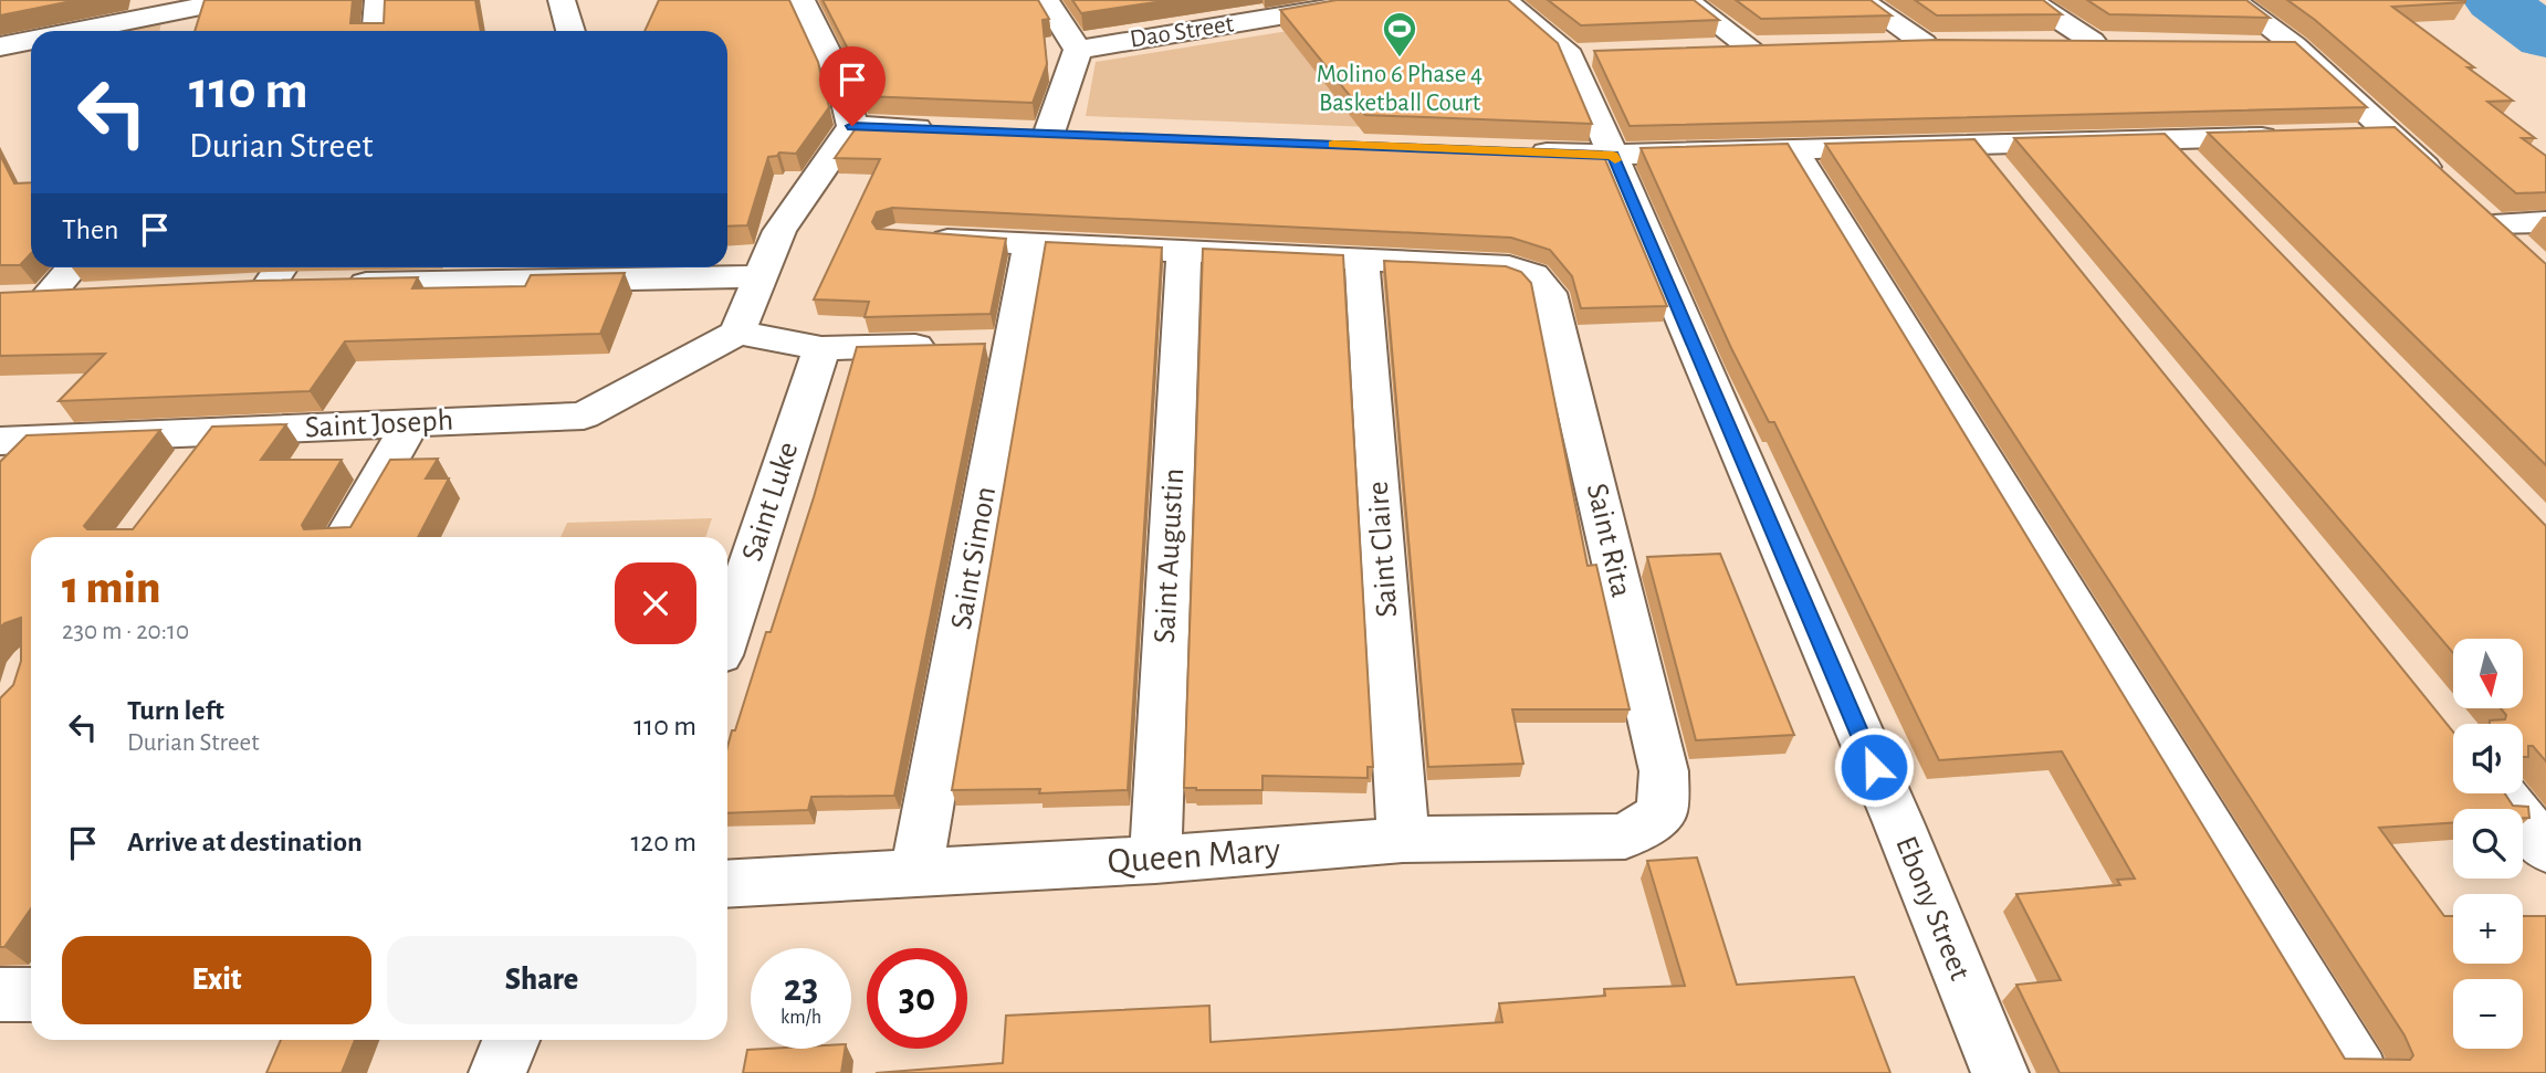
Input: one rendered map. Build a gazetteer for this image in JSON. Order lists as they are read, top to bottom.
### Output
{
  "streets": {
    "street": [
      "Dao Street",
      "Saint Joseph",
      "Saint Luke",
      "Saint Rita",
      "Saint Claire",
      "Saint Augustin",
      "Saint Simon",
      "Queen Mary",
      "Ebony Street"
    ]
  },
  "crossings": [
    ["Saint Rita", "Saint Claire"],
    ["Saint Rita", "Queen Mary"],
    ["Saint Claire", "Queen Mary"],
    ["Saint Augustin", "Queen Mary"],
    ["Saint Simon", "Queen Mary"]
  ],
  "places": {
    "sports": ["Molino 6 Phase 4 Basketball Court"]
  },
  "north": "bottom",
  "page": {
    "turn": ["110 m", "Durian Street"],
    "then": "Then",
    "heading": ["1 min", "230 m · 20:10"],
    "map_buttons": ["+", "−"],
    "list": [
      {
        "name": "Turn left",
        "note": "Durian Street",
        "value": "110 m"
      },
      {
        "name": "Arrive at destination",
        "value": "120 m"
      }
    ],
    "buttons": ["Exit", "Share"],
    "speed": "23 km/h",
    "limit": "30"
  }
}
